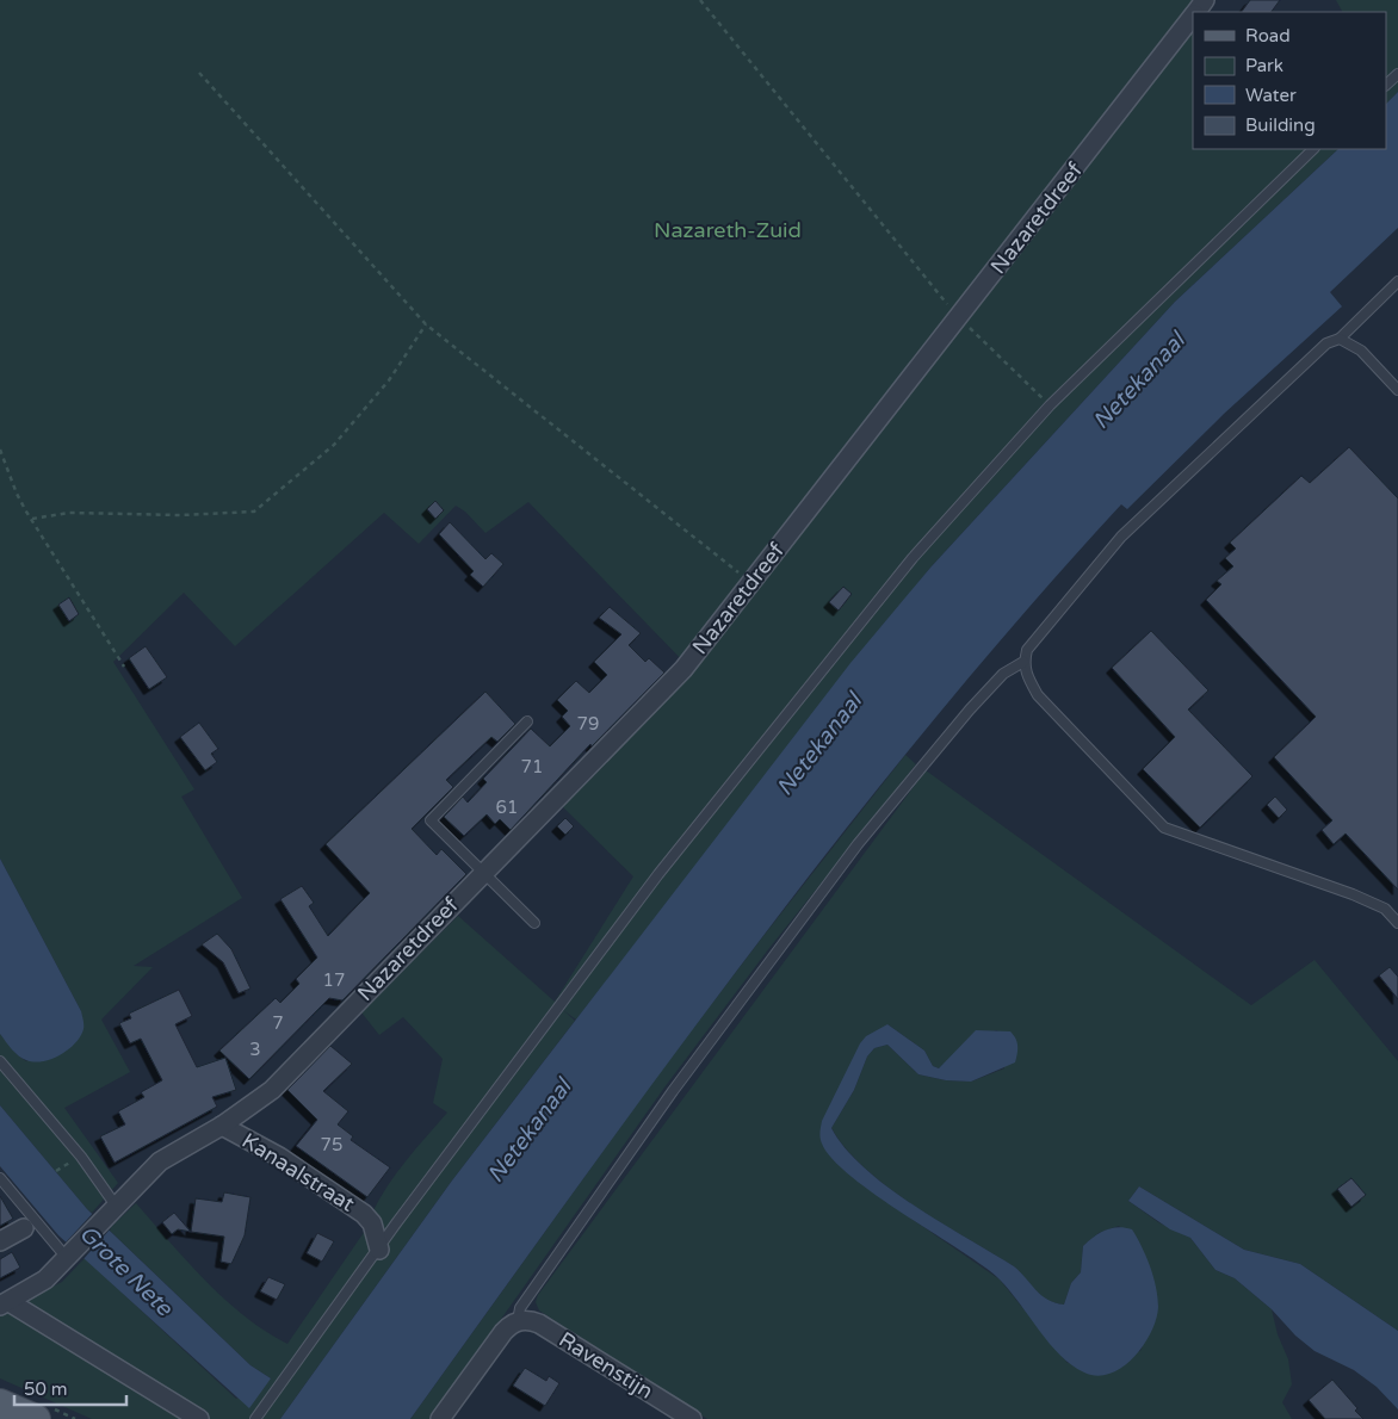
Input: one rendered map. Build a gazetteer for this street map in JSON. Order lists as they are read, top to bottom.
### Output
{
  "streets": {
    "street": ["Nazaretdreef", "Kanaalstraat", "Ravenstijn"]
  },
  "crossings": [
    ["Nazaretdreef", "Kanaalstraat"]
  ],
  "water": ["Netekanaal", "Grote Nete"],
  "parks": ["Nazareth-Zuid"],
  "house_numbers": [
    "79",
    "71",
    "61",
    "17",
    "7",
    "3",
    "75"
  ],
  "legend": [
    "Road",
    "Park",
    "Water",
    "Building"
  ],
  "scale_bar": "50 m"
}
